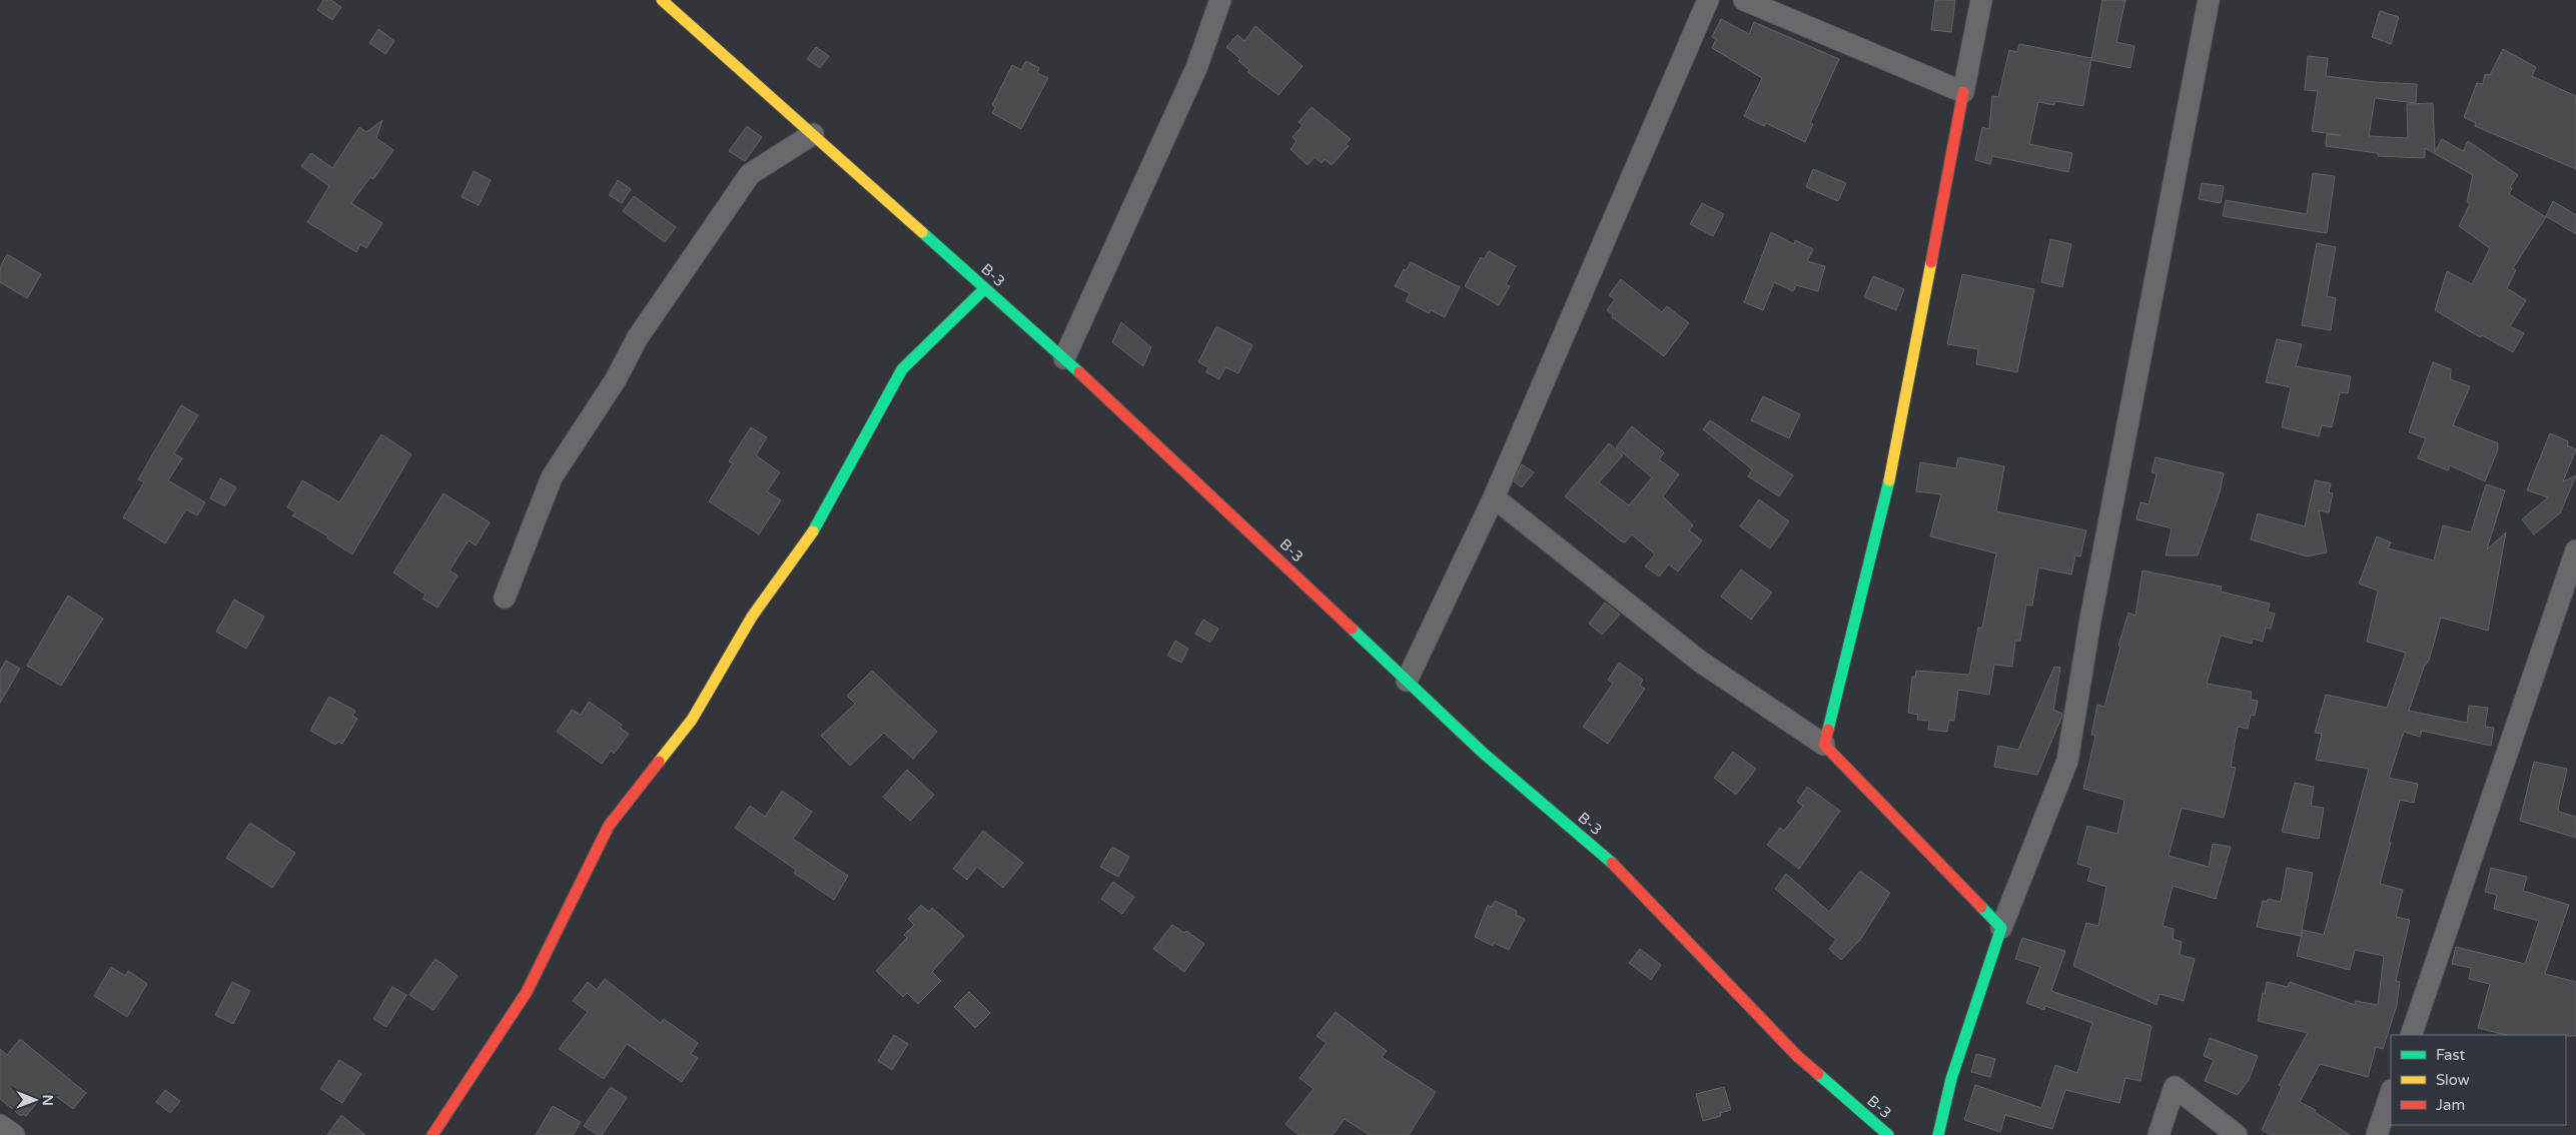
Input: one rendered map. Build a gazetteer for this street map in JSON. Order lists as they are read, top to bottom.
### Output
{
  "streets": {
    "street": ["B-3"]
  },
  "legend": ["Fast", "Slow", "Jam"],
  "north": "right"
}
